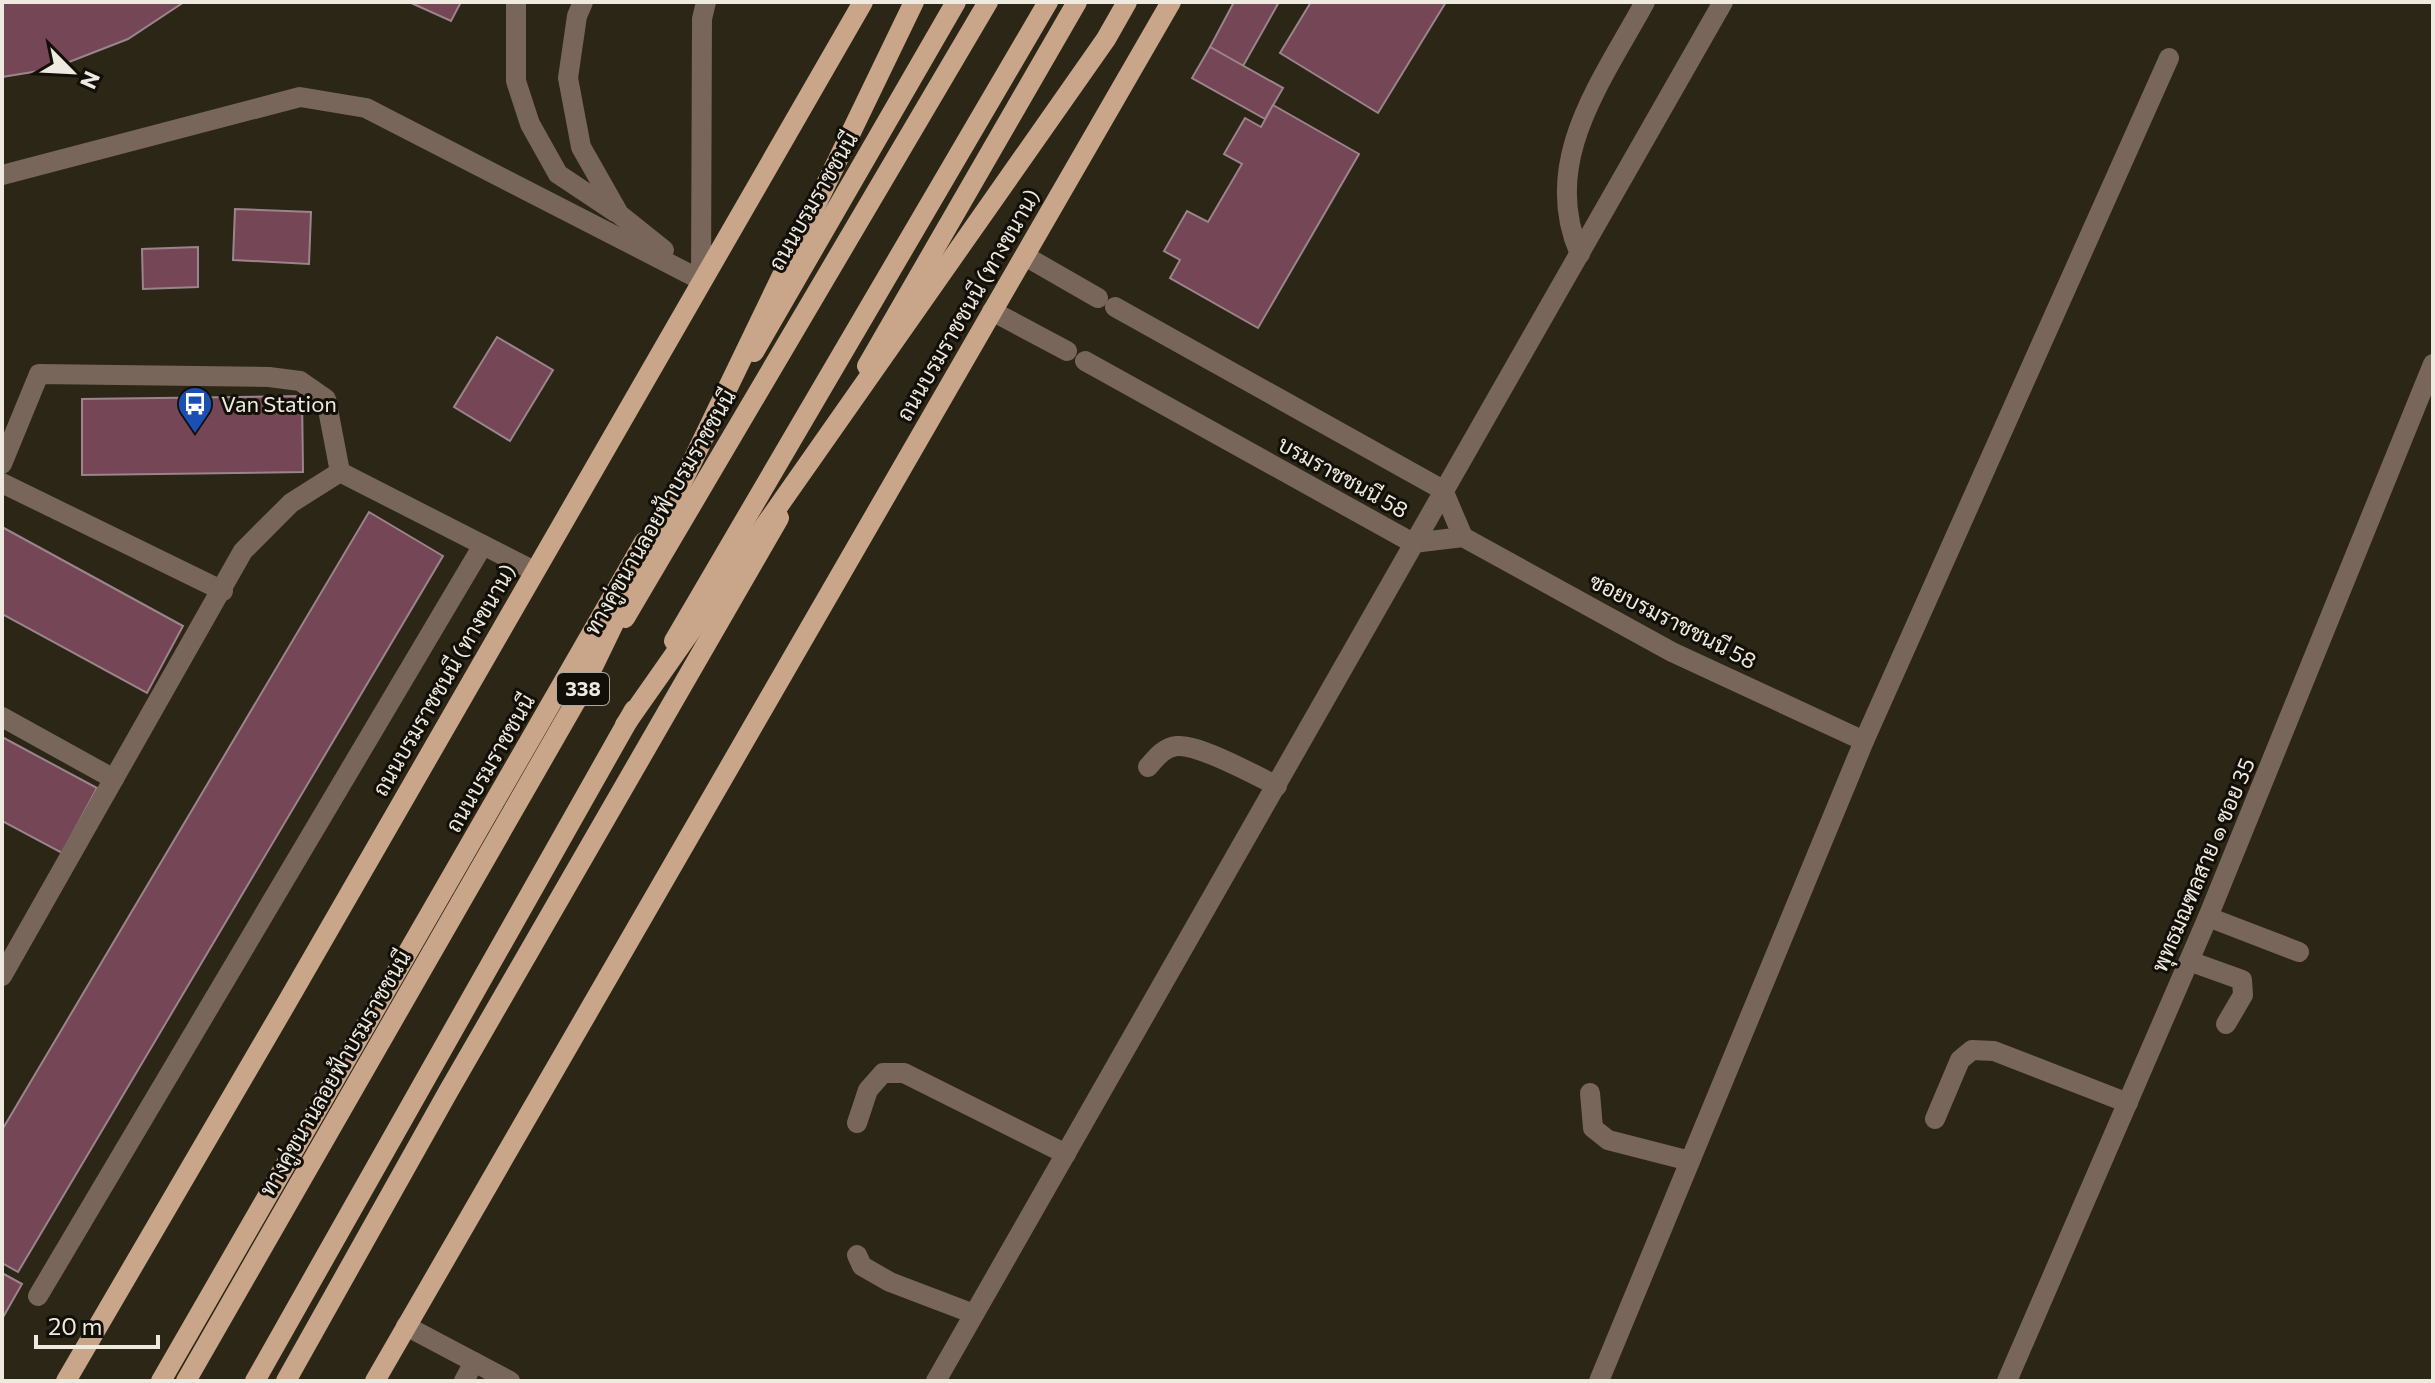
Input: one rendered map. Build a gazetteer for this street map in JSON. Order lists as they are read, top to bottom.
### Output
{
  "streets": {
    "main road": [
      "ถนนบรมราชชนนี",
      "ถนนบรมราชชนนี (ทางขนาน)",
      "ทางคู่ขนานลอยฟ้าบรมราชชนนี",
      "338"
    ],
    "street": ["บรมราชชนนี 58", "ซอยบรมราชชนนี 58", "พุทธมณฑลสาย ๑ ซอย 35"]
  },
  "crossings": [
    ["ถนนบรมราชชนนี (ทางขนาน)", "บรมราชชนนี 58"],
    ["บรมราชชนนี 58", "ซอยบรมราชชนนี 58"]
  ],
  "places": {
    "bus stop": ["Van Station"]
  },
  "scale_bar": "20 m",
  "north": "bottom right"
}
